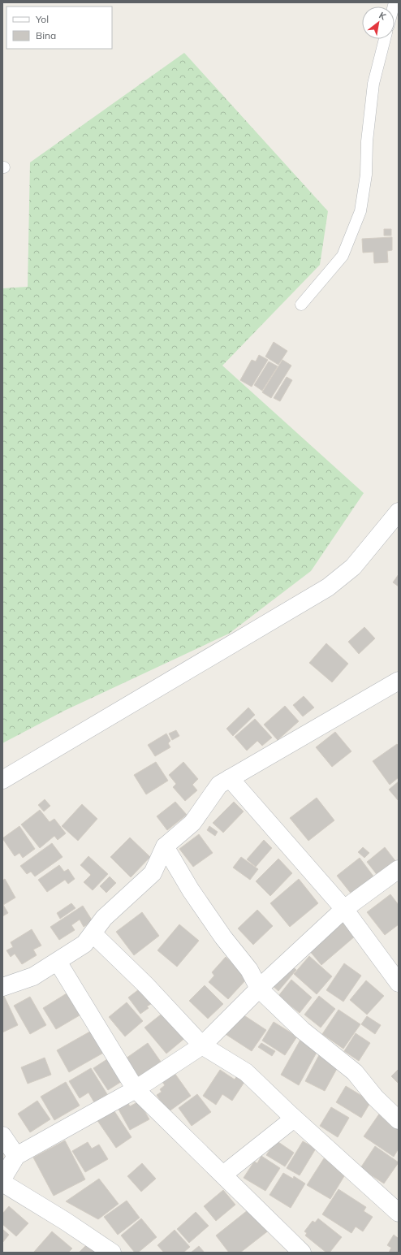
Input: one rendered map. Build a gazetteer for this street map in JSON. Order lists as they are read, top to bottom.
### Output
{
  "legend": ["Yol", "Bina"],
  "north": "top right"
}
